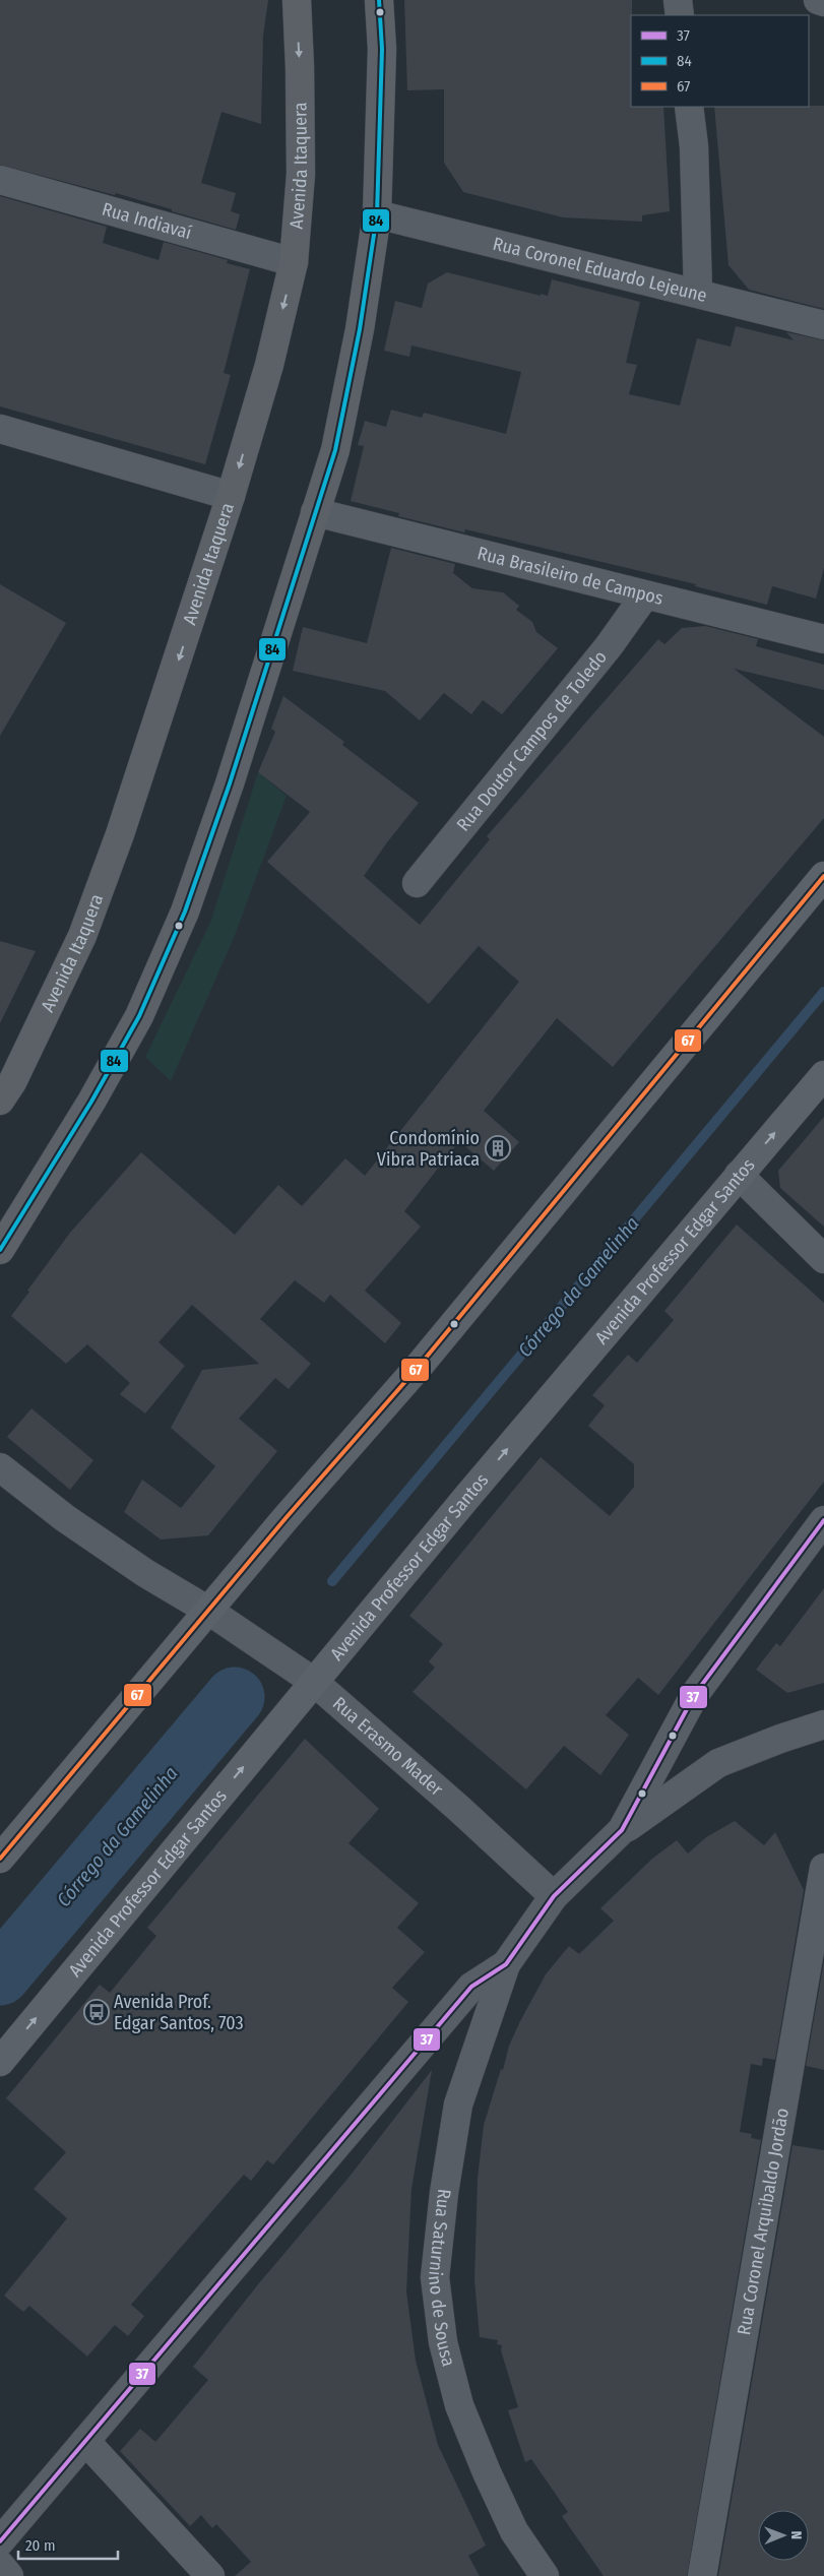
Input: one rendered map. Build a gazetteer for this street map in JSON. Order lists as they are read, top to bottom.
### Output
{
  "streets": {
    "main road": ["Avenida Itaquera", "Avenida Professor Edgar Santos"],
    "street": [
      "Rua Indiavaí",
      "Rua Coronel Eduardo Lejeune",
      "Rua Brasileiro de Campos",
      "Rua Doutor Campos de Toledo",
      "Rua Erasmo Mader",
      "Rua Coronel Arquibaldo Jordão",
      "Rua Saturnino de Sousa"
    ]
  },
  "crossings": [
    ["Avenida Itaquera", "Rua Indiavaí"],
    ["Rua Brasileiro de Campos", "Rua Doutor Campos de Toledo"],
    ["Avenida Professor Edgar Santos", "Rua Erasmo Mader"]
  ],
  "water": ["Córrego da Gamelinha"],
  "places": {
    "building": ["Condomínio Vibra Patriaca"],
    "bus stop": ["Avenida Prof. Edgar Santos, 703"]
  },
  "lines": ["transit line 84", "transit line 67", "transit line 37"],
  "legend": ["37", "84", "67"],
  "scale_bar": "20 m",
  "north": "right"
}
